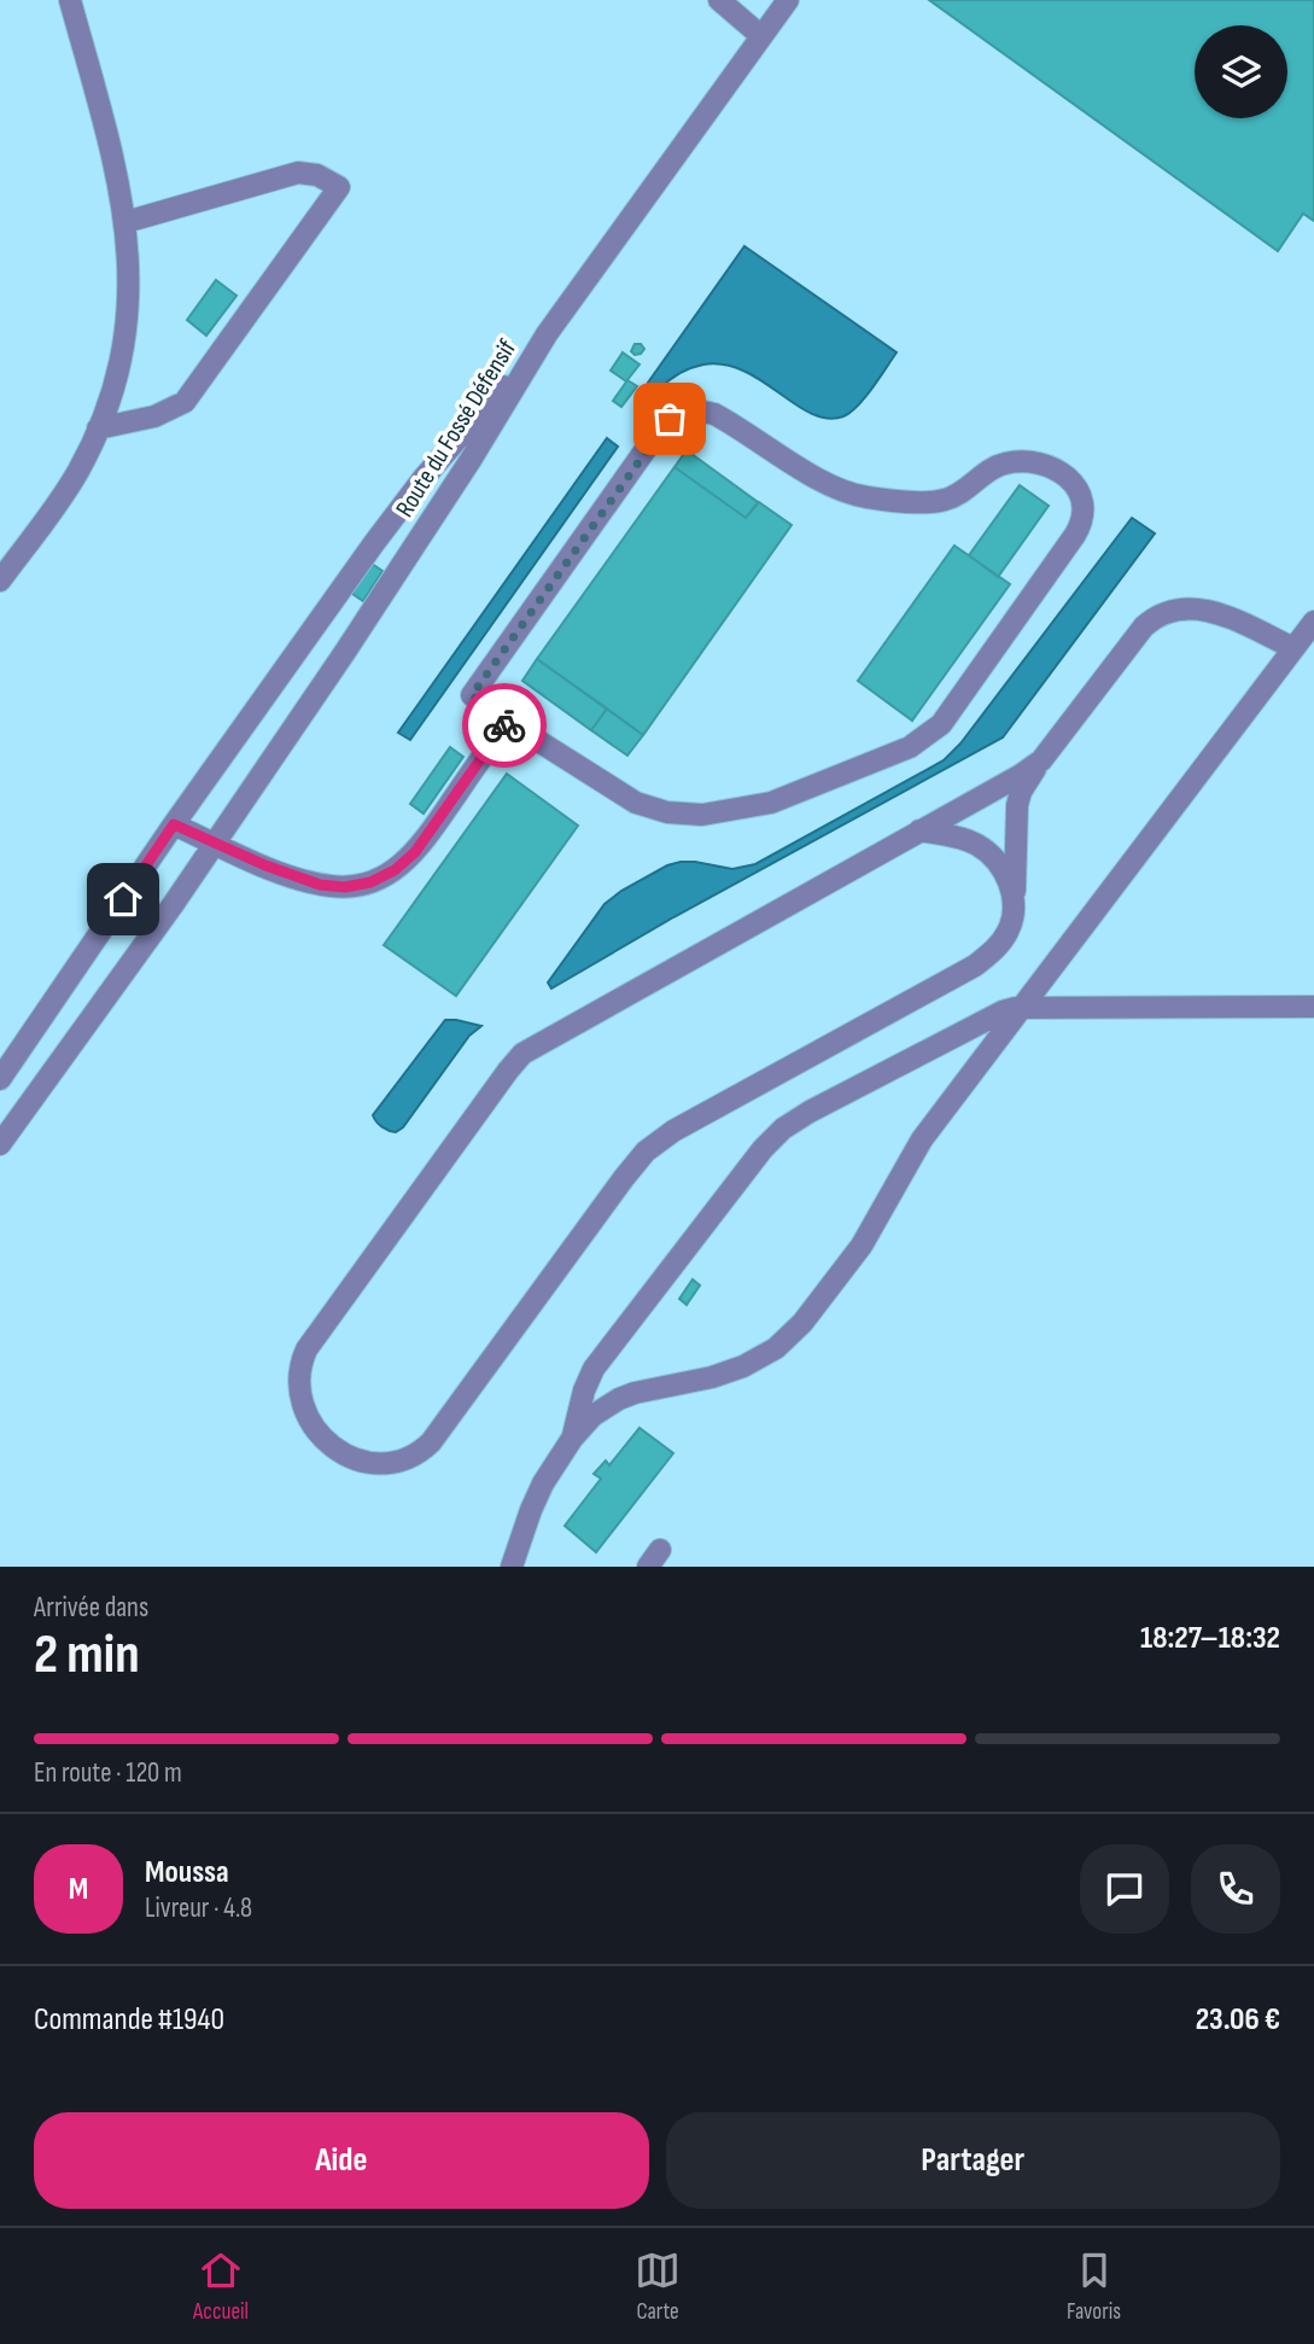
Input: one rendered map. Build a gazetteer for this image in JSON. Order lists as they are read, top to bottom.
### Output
{
  "streets": {
    "street": ["Route du Fossé Défensif"]
  },
  "page": {
    "heading": ["2 min", "Arrivée dans", "18:27–18:32"],
    "panel": [
      "Moussa",
      "Livreur · 4.8",
      "Commande #1940",
      "23.06 €"
    ],
    "bar": "En route · 120 m",
    "round": "M",
    "buttons": ["Aide", "Partager"],
    "tabs": ["Accueil", "Carte", "Favoris"]
  }
}
